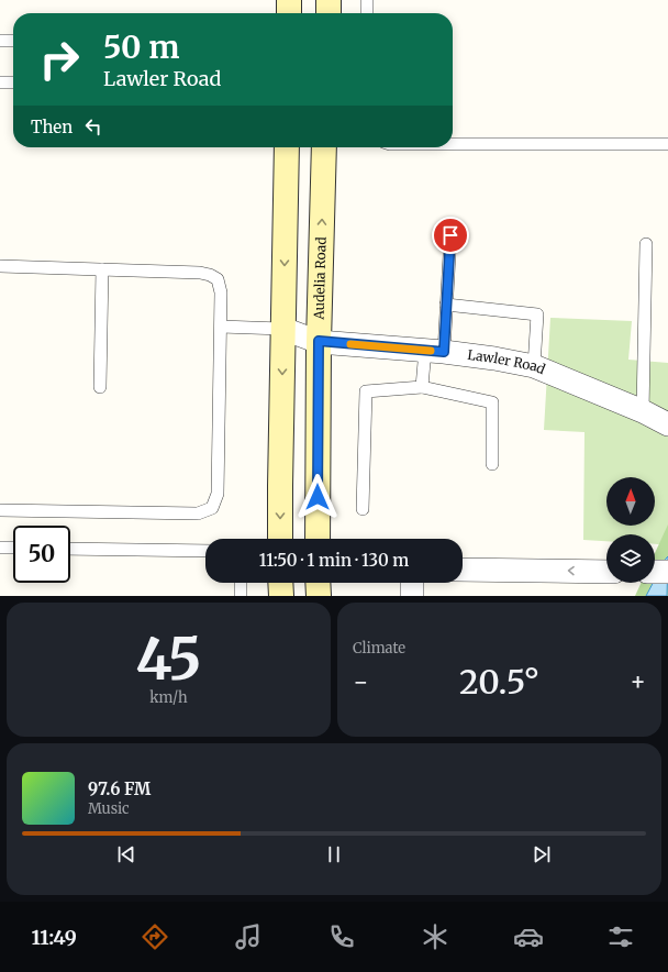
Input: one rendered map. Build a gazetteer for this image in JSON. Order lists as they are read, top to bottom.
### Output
{
  "streets": {
    "main road": ["Audelia Road"],
    "street": ["Lawler Road"]
  },
  "crossings": [
    ["Audelia Road", "Lawler Road"]
  ],
  "north": "top",
  "page": {
    "turn": ["50 m", "Lawler Road"],
    "then": "Then",
    "limit": "50",
    "trip": "11:50 · 1 min · 130 m",
    "tile": [
      ["45", "km/h"],
      "Climate"
    ],
    "heat": ["−", "20.5°", "+"],
    "song": ["97.6 FM", "Music"],
    "tabs": "11:49"
  }
}
